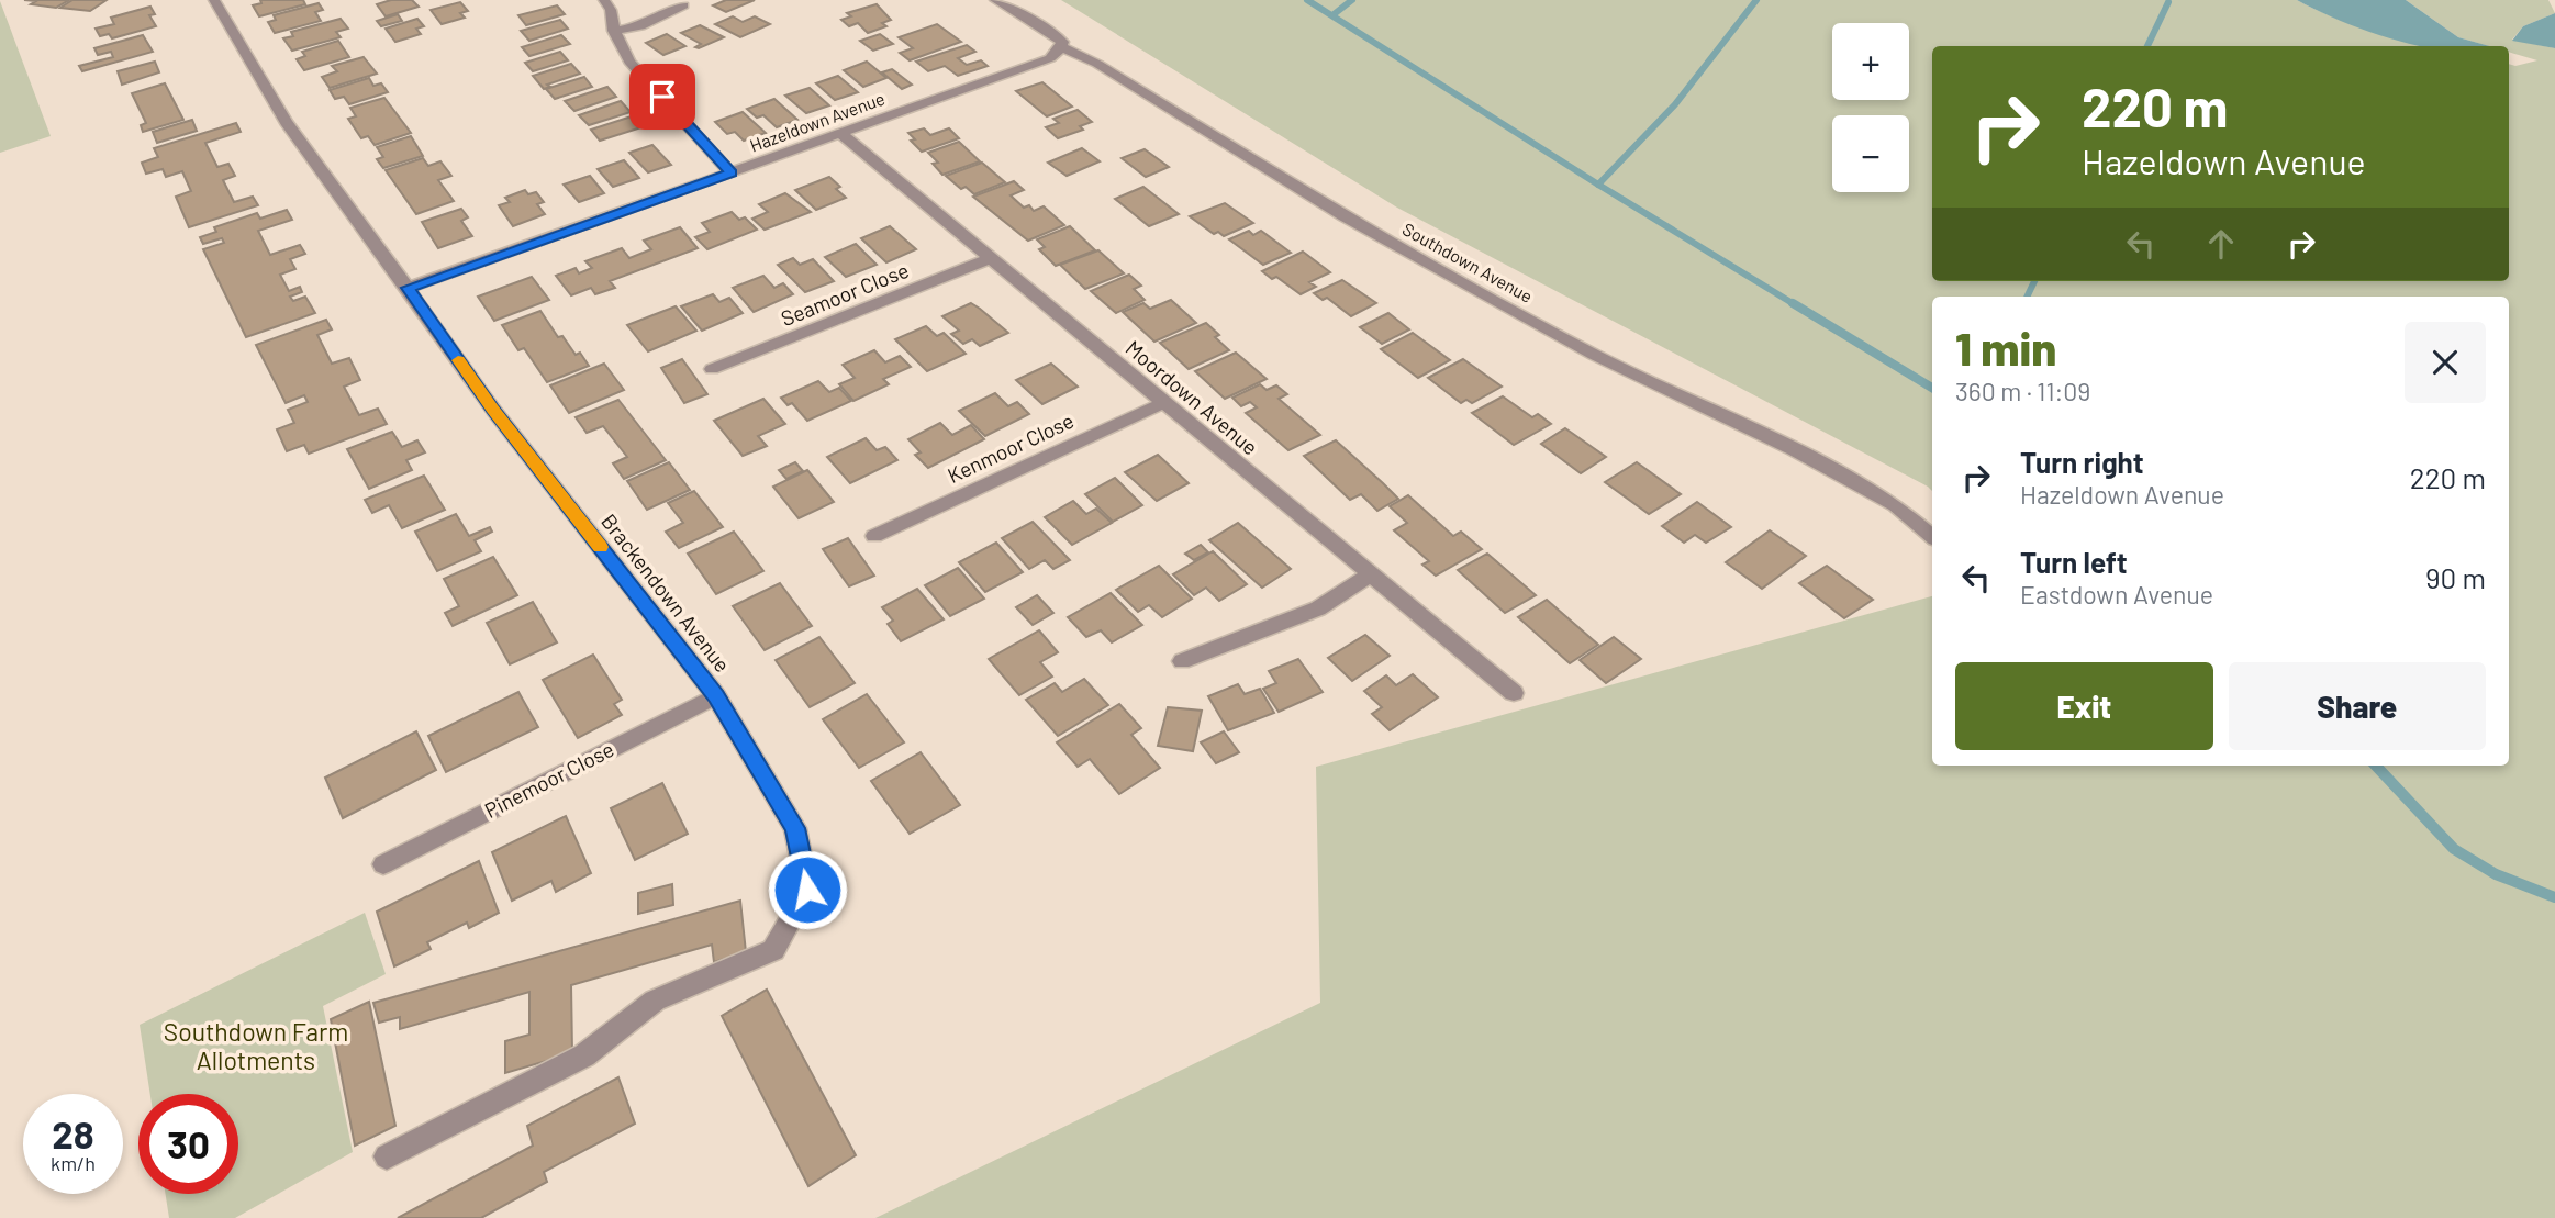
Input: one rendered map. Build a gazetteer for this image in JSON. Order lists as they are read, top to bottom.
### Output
{
  "streets": {
    "street": [
      "Hazeldown Avenue",
      "Southdown Avenue",
      "Seamoor Close",
      "Moordown Avenue",
      "Kenmoor Close",
      "Brackendown Avenue",
      "Pinemoor Close"
    ]
  },
  "crossings": [
    ["Hazeldown Avenue", "Southdown Avenue"],
    ["Hazeldown Avenue", "Moordown Avenue"],
    ["Hazeldown Avenue", "Brackendown Avenue"],
    ["Seamoor Close", "Moordown Avenue"],
    ["Moordown Avenue", "Kenmoor Close"],
    ["Brackendown Avenue", "Pinemoor Close"]
  ],
  "parks": ["Southdown Farm Allotments"],
  "page": {
    "map_buttons": ["+", "−"],
    "turn": ["220 m", "Hazeldown Avenue"],
    "heading": ["1 min", "360 m · 11:09"],
    "list": [
      {
        "name": "Turn right",
        "note": "Hazeldown Avenue",
        "value": "220 m"
      },
      {
        "name": "Turn left",
        "note": "Eastdown Avenue",
        "value": "90 m"
      }
    ],
    "buttons": ["Exit", "Share"],
    "speed": "28 km/h",
    "limit": "30"
  }
}
